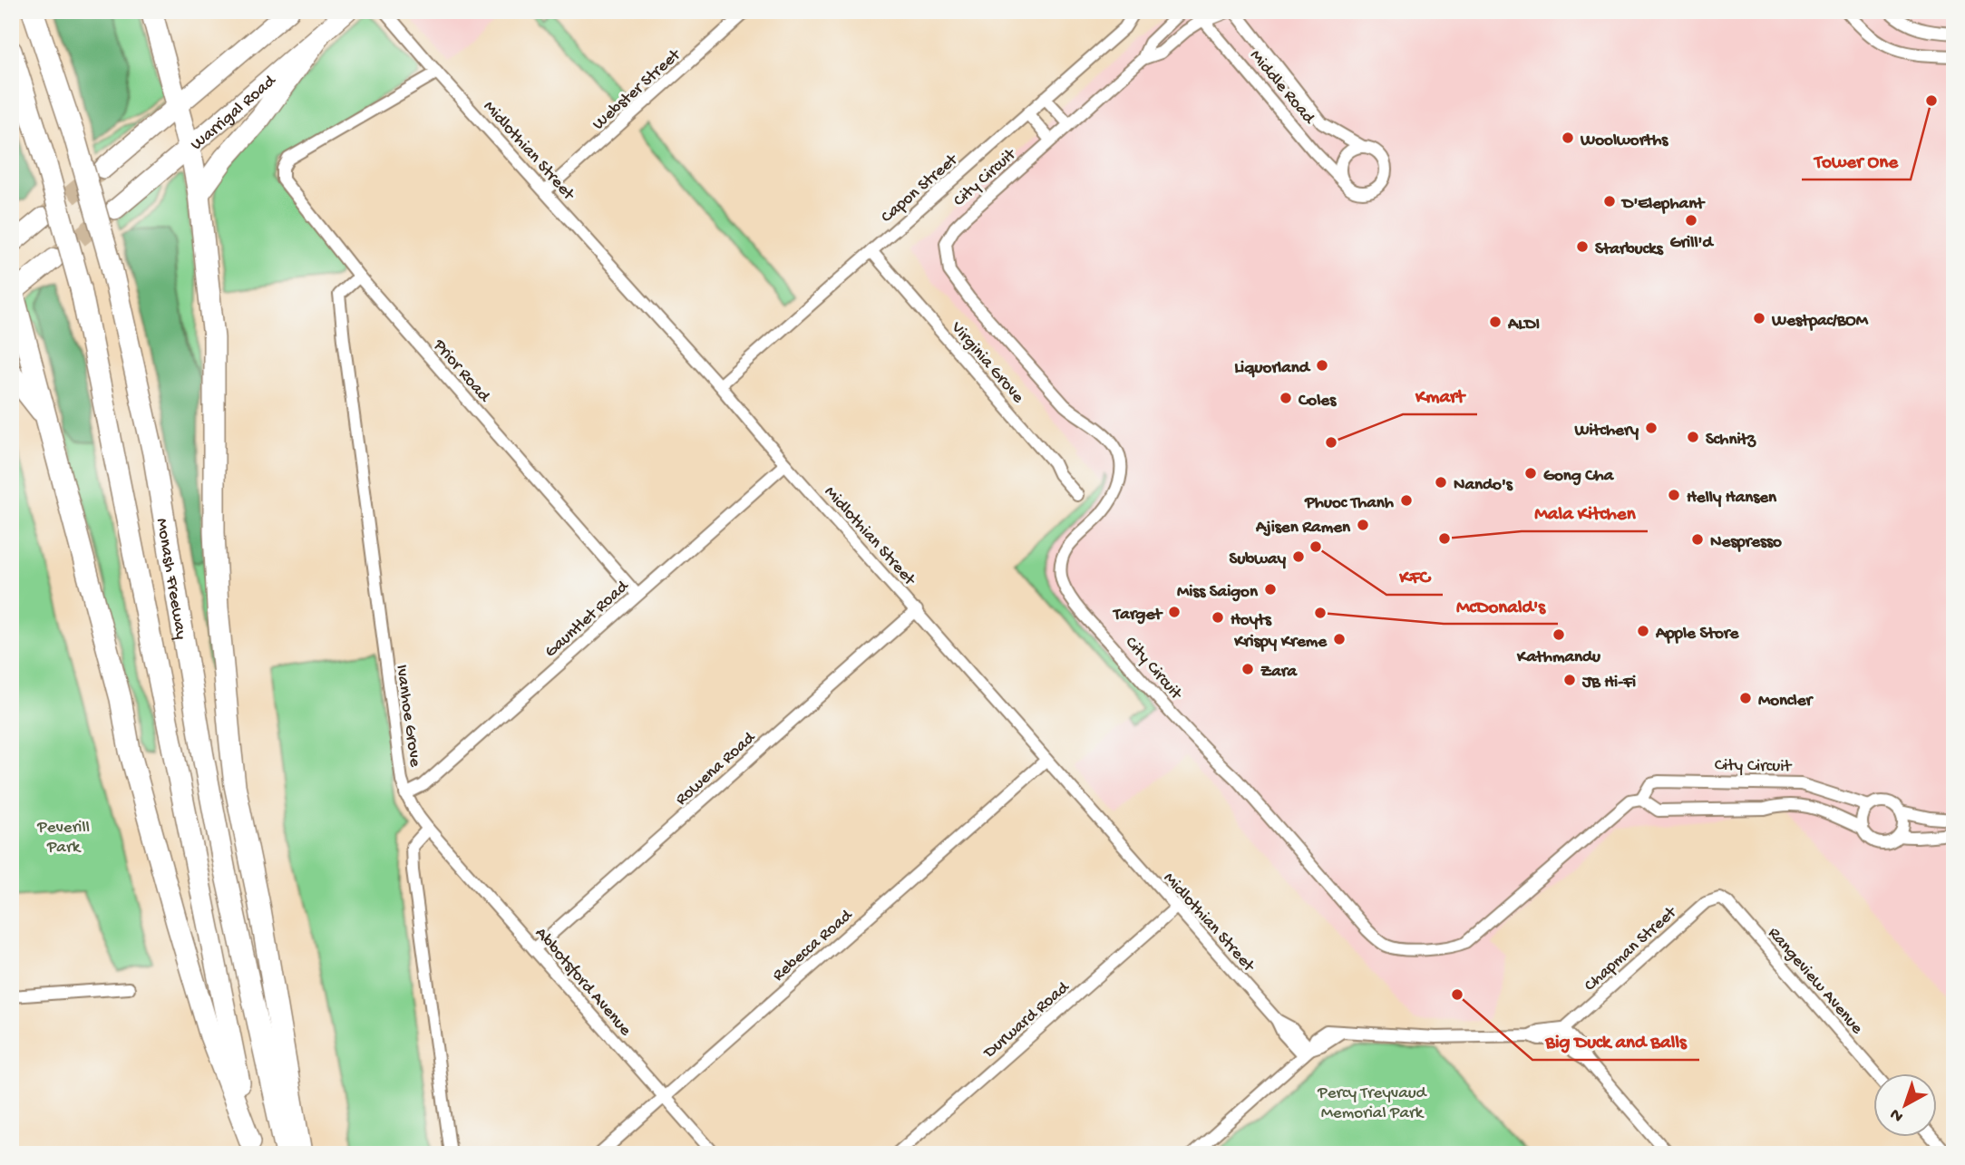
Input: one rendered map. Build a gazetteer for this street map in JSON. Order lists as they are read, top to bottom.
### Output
{
  "streets": {
    "highway": ["Warrigal Road", "Monash Freeway"],
    "street": [
      "Middle Road",
      "Webster Street",
      "Midlothian Street",
      "City Circuit",
      "Capon Street",
      "Virginia Grove",
      "Prior Road",
      "Gauntlet Road",
      "Ivanhoe Grove",
      "Rowena Road",
      "Rebecca Road",
      "Chapman Street",
      "Rangeview Avenue",
      "Abbotsford Avenue",
      "Durward Road"
    ]
  },
  "crossings": [
    ["Middle Road", "City Circuit"],
    ["Webster Street", "Midlothian Street"],
    ["Midlothian Street", "Capon Street"],
    ["Midlothian Street", "Prior Road"],
    ["Midlothian Street", "Gauntlet Road"],
    ["Midlothian Street", "Rowena Road"],
    ["Midlothian Street", "Rebecca Road"],
    ["Midlothian Street", "Durward Road"],
    ["Capon Street", "Virginia Grove"],
    ["Prior Road", "Gauntlet Road"],
    ["Prior Road", "Ivanhoe Grove"],
    ["Gauntlet Road", "Ivanhoe Grove"],
    ["Ivanhoe Grove", "Abbotsford Avenue"],
    ["Rowena Road", "Abbotsford Avenue"],
    ["Rebecca Road", "Abbotsford Avenue"],
    ["Chapman Street", "Rangeview Avenue"]
  ],
  "parks": ["Peverill Park", "Percy Treyvaud Memorial Park"],
  "places": [
    "Tower One",
    "Woolworths",
    "D'Elephant",
    "Grill'd",
    "Starbucks",
    "Westpac/BOM",
    "ALDI",
    "Liquorland",
    "Coles",
    "Witchery",
    "Schnitz",
    "Kmart",
    "Gong Cha",
    "Nando's",
    "Helly Hansen",
    "Phuoc Thanh",
    "Ajisen Ramen",
    "Mala Kitchen",
    "Nespresso",
    "KFC",
    "Subway",
    "Miss Saigon",
    "Target",
    "McDonald's",
    "Hoyts",
    "Apple Store",
    "Kathmandu",
    "Krispy Kreme",
    "Zara",
    "JB Hi-Fi",
    "Moncler",
    "Big Duck and Balls"
  ],
  "north": "bottom left"
}
